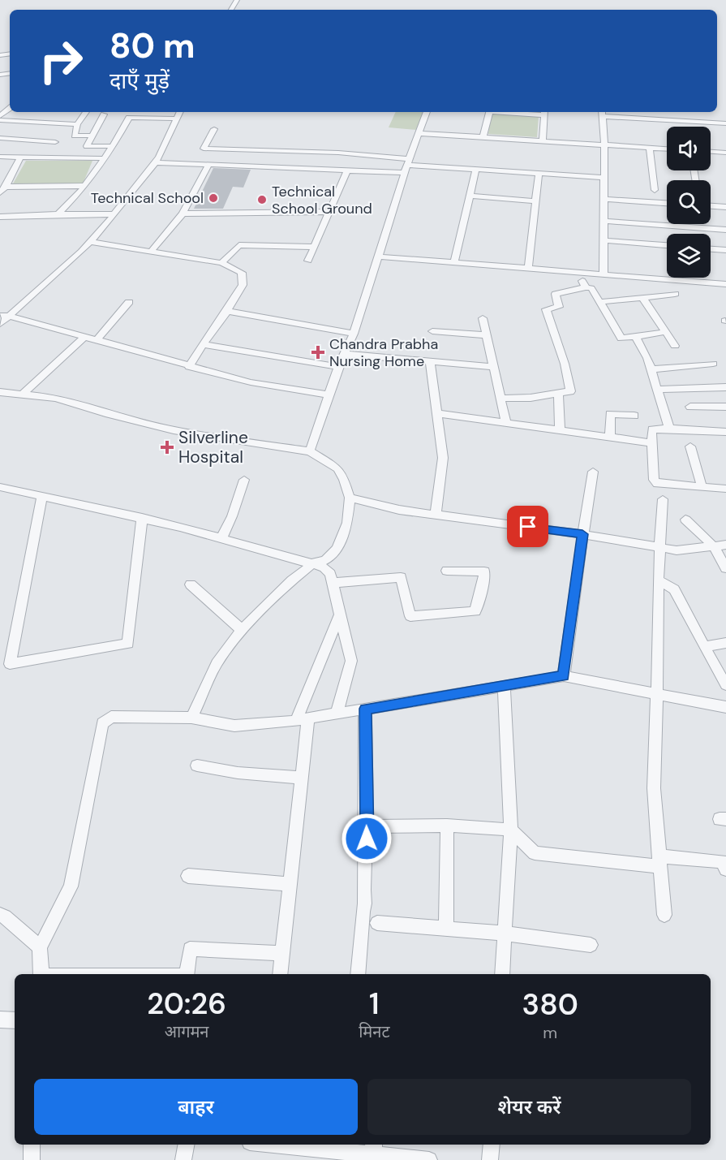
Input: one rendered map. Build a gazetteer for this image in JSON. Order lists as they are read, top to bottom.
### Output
{
  "places": {
    "other": ["Technical School", "Technical School Ground"],
    "health": ["Chandra Prabha Nursing Home", "Silverline Hospital"]
  },
  "page": {
    "turn": ["80 m", "दाएँ मुड़ें"],
    "eta": [
      "20:26",
      "आगमन",
      "1",
      "मिनट",
      "380",
      "m"
    ],
    "buttons": ["बाहर", "शेयर करें"]
  }
}
